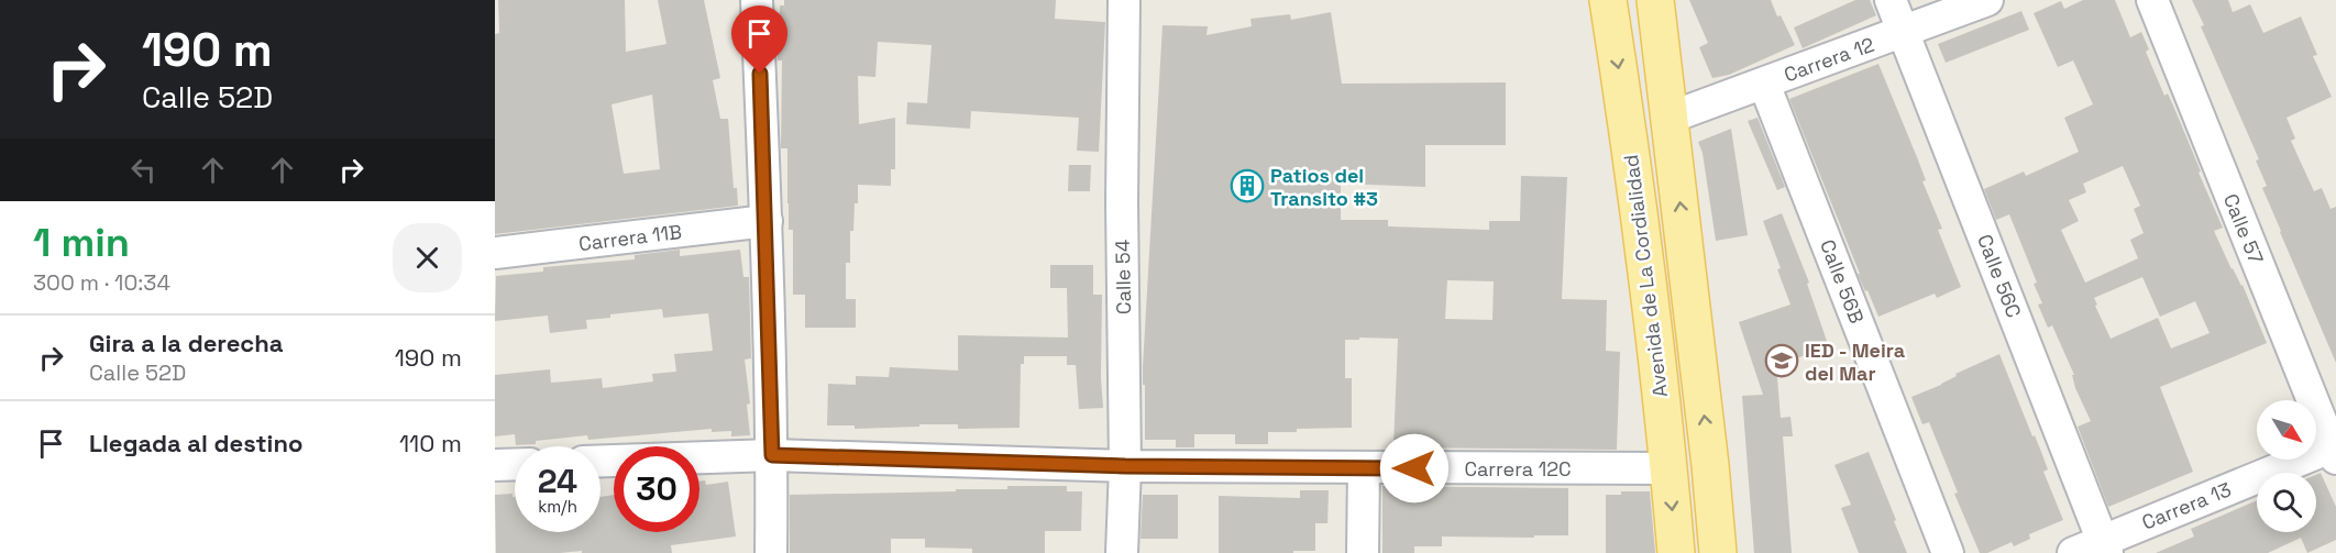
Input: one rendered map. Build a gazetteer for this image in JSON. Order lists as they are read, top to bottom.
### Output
{
  "streets": {
    "main road": ["Avenida de La Cordialidad"],
    "street": [
      "Carrera 12",
      "Calle 57",
      "Carrera 11B",
      "Calle 56C",
      "Calle 54",
      "Calle 56B",
      "Carrera 12C",
      "Carrera 13"
    ]
  },
  "crossings": [
    ["Carrera 12", "Calle 56C"],
    ["Carrera 12", "Calle 56B"],
    ["Calle 57", "Carrera 13"],
    ["Avenida de La Cordialidad", "Carrera 12C"],
    ["Calle 56C", "Carrera 13"],
    ["Calle 54", "Carrera 12C"]
  ],
  "places": {
    "building": ["Patios del Transito #3"],
    "school or university": ["IED - Meira del Mar"]
  },
  "north": "bottom right",
  "page": {
    "turn": ["190 m", "Calle 52D"],
    "heading": ["1 min", "300 m · 10:34"],
    "list": [
      {
        "name": "Gira a la derecha",
        "note": "Calle 52D",
        "value": "190 m"
      },
      {
        "name": "Llegada al destino",
        "value": "110 m"
      }
    ],
    "speed": "24 km/h",
    "limit": "30"
  }
}
